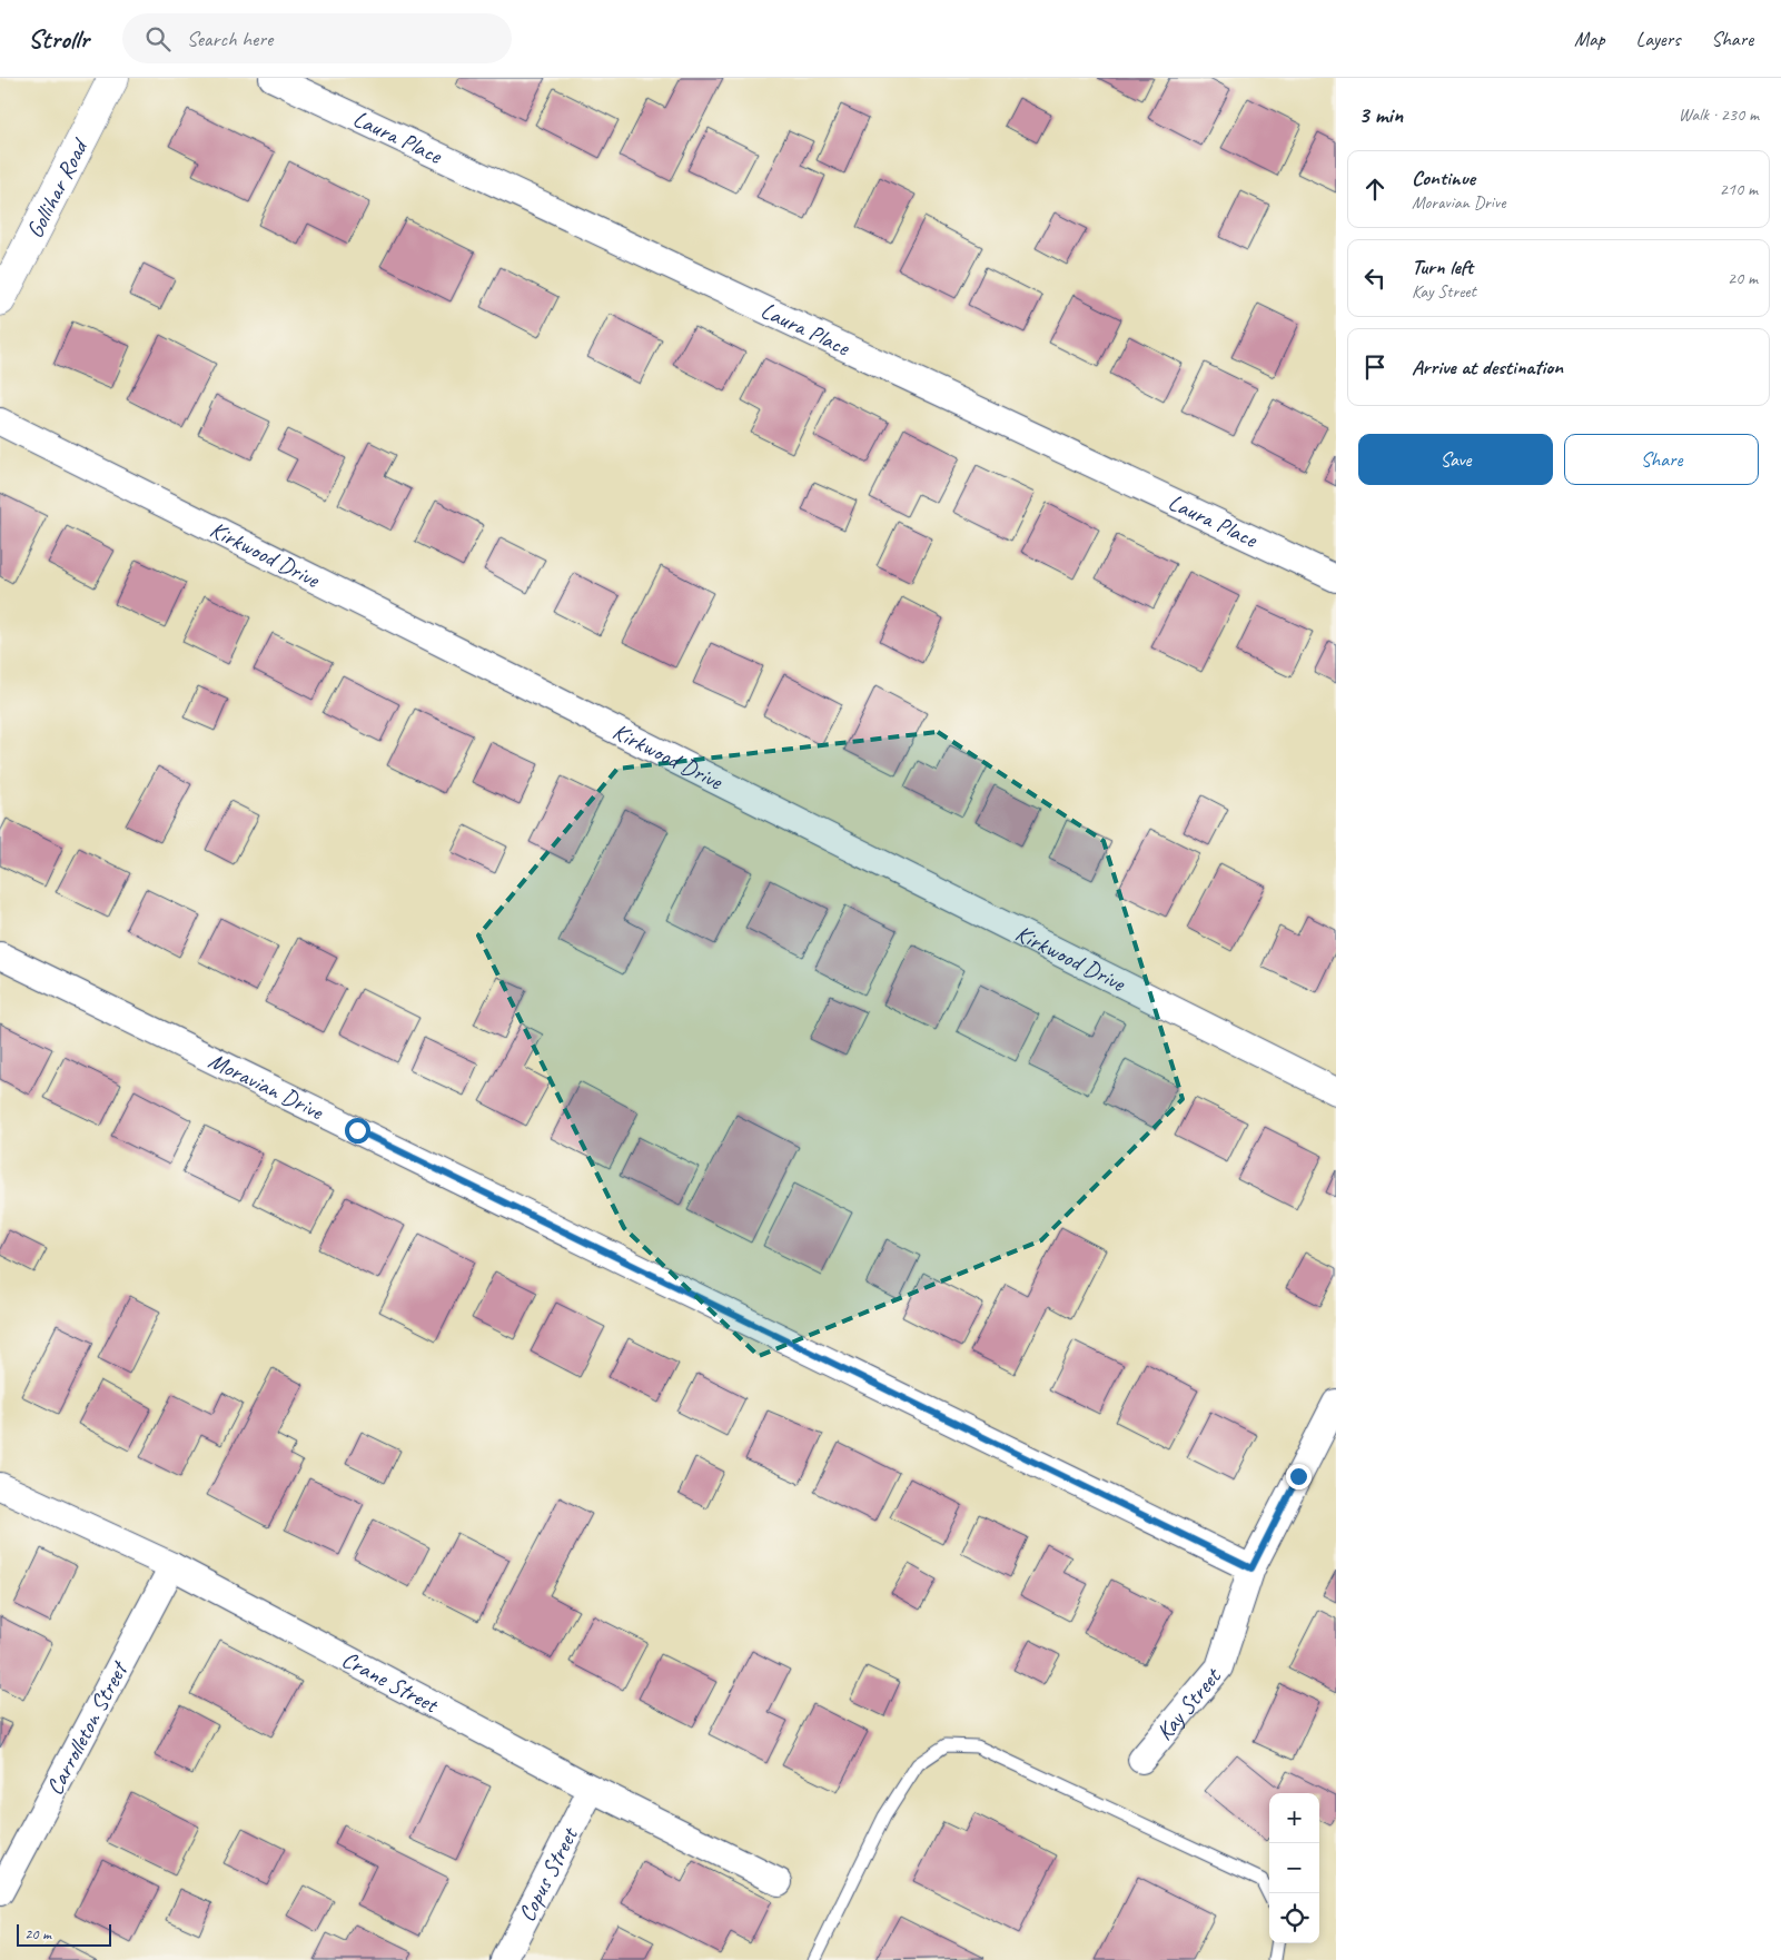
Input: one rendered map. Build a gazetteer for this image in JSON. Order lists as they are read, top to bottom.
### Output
{
  "streets": {
    "main road": ["Gollihar Road"],
    "street": [
      "Laura Place",
      "Kirkwood Drive",
      "Moravian Drive",
      "Crane Street",
      "Kay Street",
      "Carrolleton Street",
      "Copus Street"
    ]
  },
  "crossings": [
    ["Moravian Drive", "Kay Street"],
    ["Crane Street", "Carrolleton Street"],
    ["Crane Street", "Copus Street"]
  ],
  "scale_bar": "20 m",
  "page": {
    "header": "Strollr",
    "search": "Search here",
    "nav": ["Map", "Layers", "Share"],
    "heading": ["3 min", "Walk · 230 m"],
    "list": [
      ["Continue", "Moravian Drive", "210 m"],
      ["Turn left", "Kay Street", "20 m"],
      "Arrive at destination"
    ],
    "buttons": ["Save", "Share"],
    "map_buttons": ["+", "−"],
    "scale": "20 m"
  }
}
